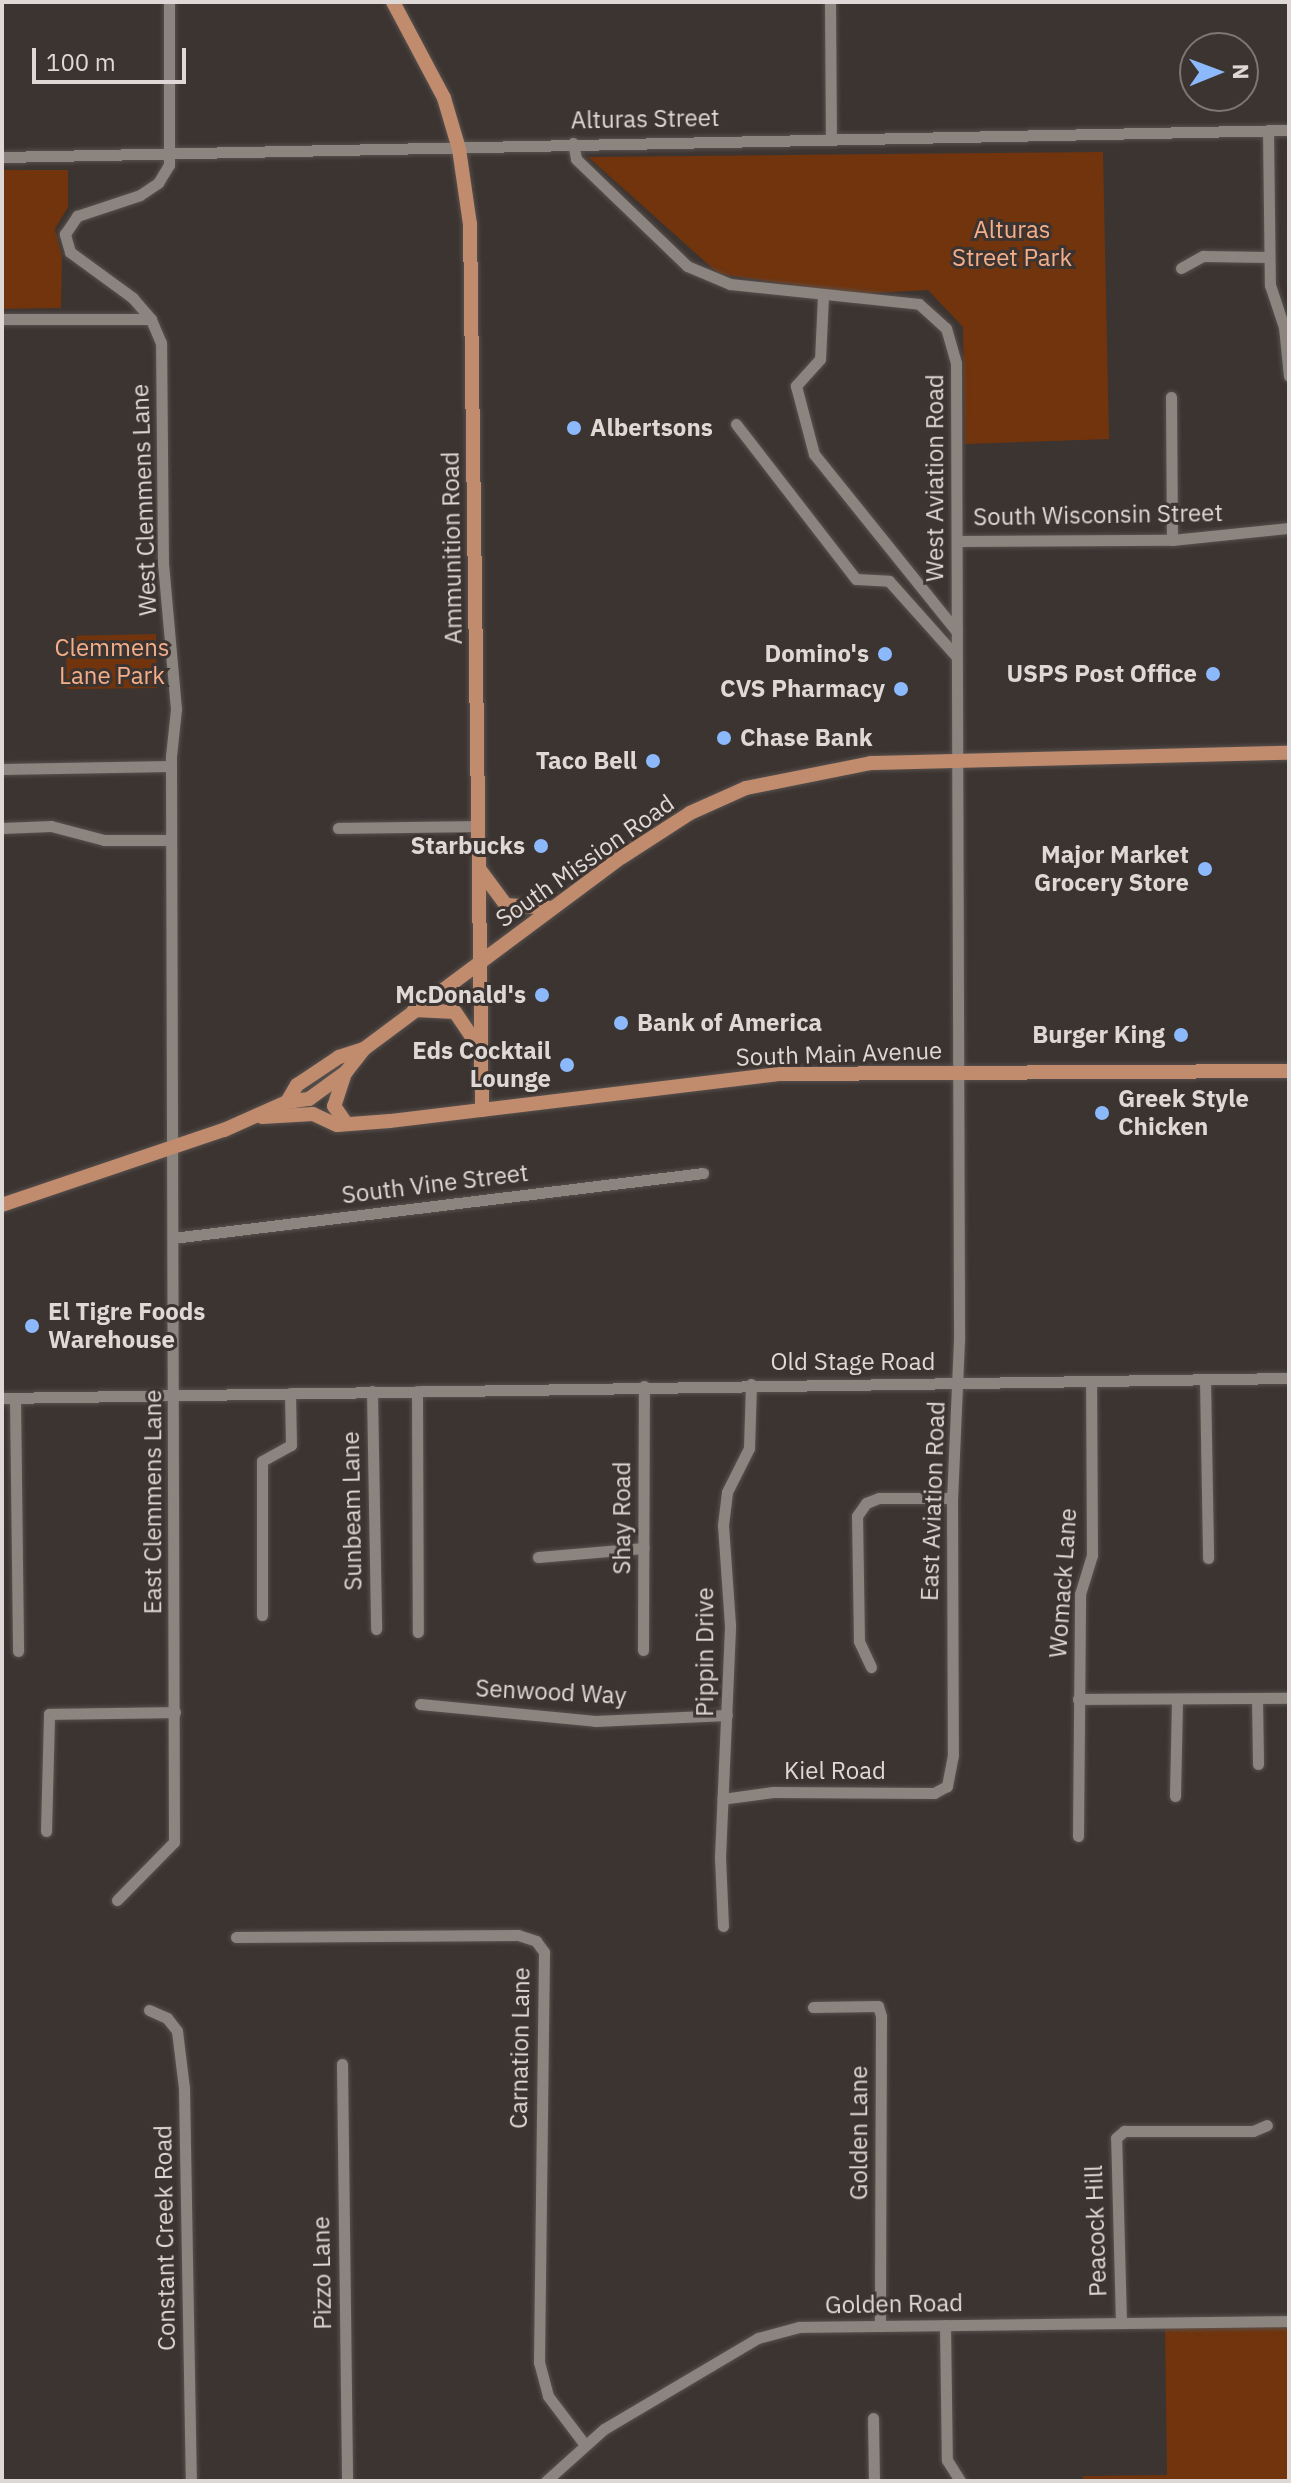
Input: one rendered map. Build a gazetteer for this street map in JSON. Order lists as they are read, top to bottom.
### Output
{
  "streets": {
    "main road": ["Ammunition Road", "South Mission Road", "South Main Avenue"],
    "street": [
      "Alturas Street",
      "West Aviation Road",
      "West Clemmens Lane",
      "South Wisconsin Street",
      "South Vine Street",
      "Old Stage Road",
      "East Aviation Road",
      "East Clemmens Lane",
      "Sunbeam Lane",
      "Shay Road",
      "Womack Lane",
      "Pippin Drive",
      "Senwood Way",
      "Kiel Road",
      "Carnation Lane",
      "Golden Lane",
      "Peacock Hill",
      "Constant Creek Road",
      "Pizzo Lane",
      "Golden Road"
    ]
  },
  "crossings": [
    ["Alturas Street", "West Aviation Road"],
    ["Alturas Street", "West Clemmens Lane"],
    ["Alturas Street", "Ammunition Road"],
    ["West Aviation Road", "South Wisconsin Street"],
    ["West Aviation Road", "South Mission Road"],
    ["West Aviation Road", "South Main Avenue"],
    ["West Aviation Road", "East Aviation Road"],
    ["West Clemmens Lane", "South Mission Road"],
    ["West Clemmens Lane", "East Clemmens Lane"],
    ["Ammunition Road", "South Mission Road"],
    ["Ammunition Road", "South Main Avenue"],
    ["South Mission Road", "South Main Avenue"],
    ["South Mission Road", "East Clemmens Lane"],
    ["South Main Avenue", "East Aviation Road"],
    ["South Vine Street", "East Clemmens Lane"],
    ["Old Stage Road", "East Aviation Road"],
    ["Old Stage Road", "East Clemmens Lane"],
    ["Old Stage Road", "Sunbeam Lane"],
    ["Old Stage Road", "Shay Road"],
    ["Old Stage Road", "Womack Lane"],
    ["Old Stage Road", "Pippin Drive"],
    ["East Aviation Road", "Kiel Road"],
    ["Pippin Drive", "Senwood Way"],
    ["Pippin Drive", "Kiel Road"],
    ["Carnation Lane", "Golden Road"],
    ["Golden Lane", "Golden Road"],
    ["Peacock Hill", "Golden Road"]
  ],
  "parks": ["Alturas Street Park", "Clemmens Lane Park"],
  "places": [
    "Albertsons",
    "Domino's",
    "USPS Post Office",
    "CVS Pharmacy",
    "Chase Bank",
    "Taco Bell",
    "Starbucks",
    "Major Market Grocery Store",
    "McDonald's",
    "Bank of America",
    "Burger King",
    "Eds Cocktail Lounge",
    "Greek Style Chicken",
    "El Tigre Foods Warehouse"
  ],
  "scale_bar": "100 m",
  "north": "right"
}
